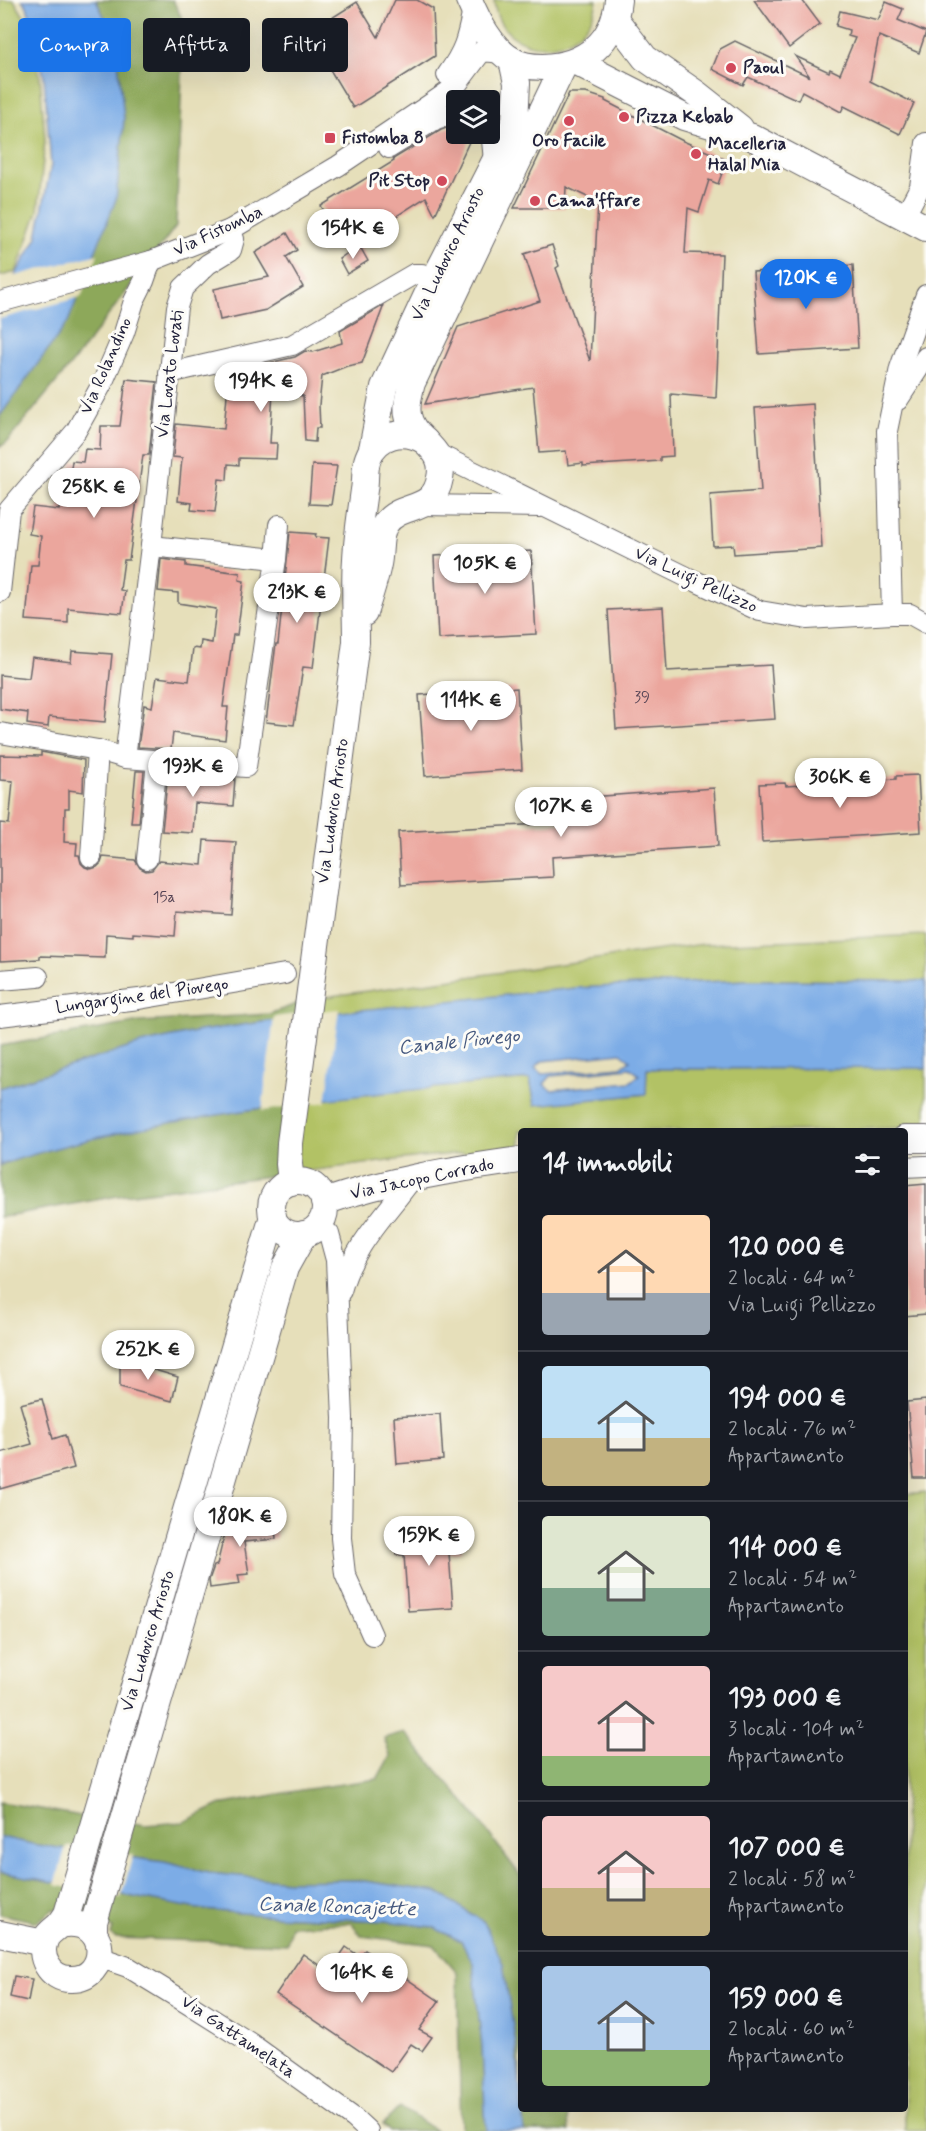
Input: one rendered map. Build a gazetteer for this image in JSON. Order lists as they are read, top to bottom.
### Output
{
  "streets": {
    "main road": ["Via Ludovico Ariosto", "Via Jacopo Corrado"],
    "street": [
      "Via Fistomba",
      "Via Rolandino",
      "Via Lovato Lovati",
      "Via Luigi Pellizzo",
      "Lungargine del Piovego",
      "Via Gattamelata"
    ]
  },
  "crossings": [
    ["Via Fistomba", "Via Ludovico Ariosto"],
    ["Via Fistomba", "Via Rolandino"],
    ["Via Fistomba", "Via Lovato Lovati"],
    ["Via Ludovico Ariosto", "Via Luigi Pellizzo"],
    ["Via Ludovico Ariosto", "Via Jacopo Corrado"],
    ["Via Ludovico Ariosto", "Via Gattamelata"]
  ],
  "water": ["Canale Piovego", "Canale Roncajette"],
  "places": {
    "other": [
      "Paoul",
      "Pizza Kebab",
      "Oro Facile",
      "Macelleria Halal Mia",
      "Pit Stop",
      "Cama'ffare"
    ],
    "transit": ["Fistomba 8"]
  },
  "house_numbers": ["39", "15a"],
  "page": {
    "chip": ["Compra", "Affitta", "Filtri"],
    "price": [
      "154K €",
      "120K €",
      "194K €",
      "258K €",
      "105K €",
      "213K €",
      "114K €",
      "193K €",
      "306K €",
      "107K €",
      "252K €",
      "180K €",
      "159K €",
      "164K €"
    ],
    "heading": "14 immobili",
    "list": [
      {
        "name": "120 000 €",
        "note": "2 locali · 64 m² · Via Luigi Pellizzo"
      },
      {
        "name": "194 000 €",
        "note": "2 locali · 76 m² · Appartamento"
      },
      {
        "name": "114 000 €",
        "note": "2 locali · 54 m² · Appartamento"
      },
      {
        "name": "193 000 €",
        "note": "3 locali · 104 m² · Appartamento"
      },
      {
        "name": "107 000 €",
        "note": "2 locali · 58 m² · Appartamento"
      },
      {
        "name": "159 000 €",
        "note": "2 locali · 60 m² · Appartamento"
      }
    ]
  }
}
